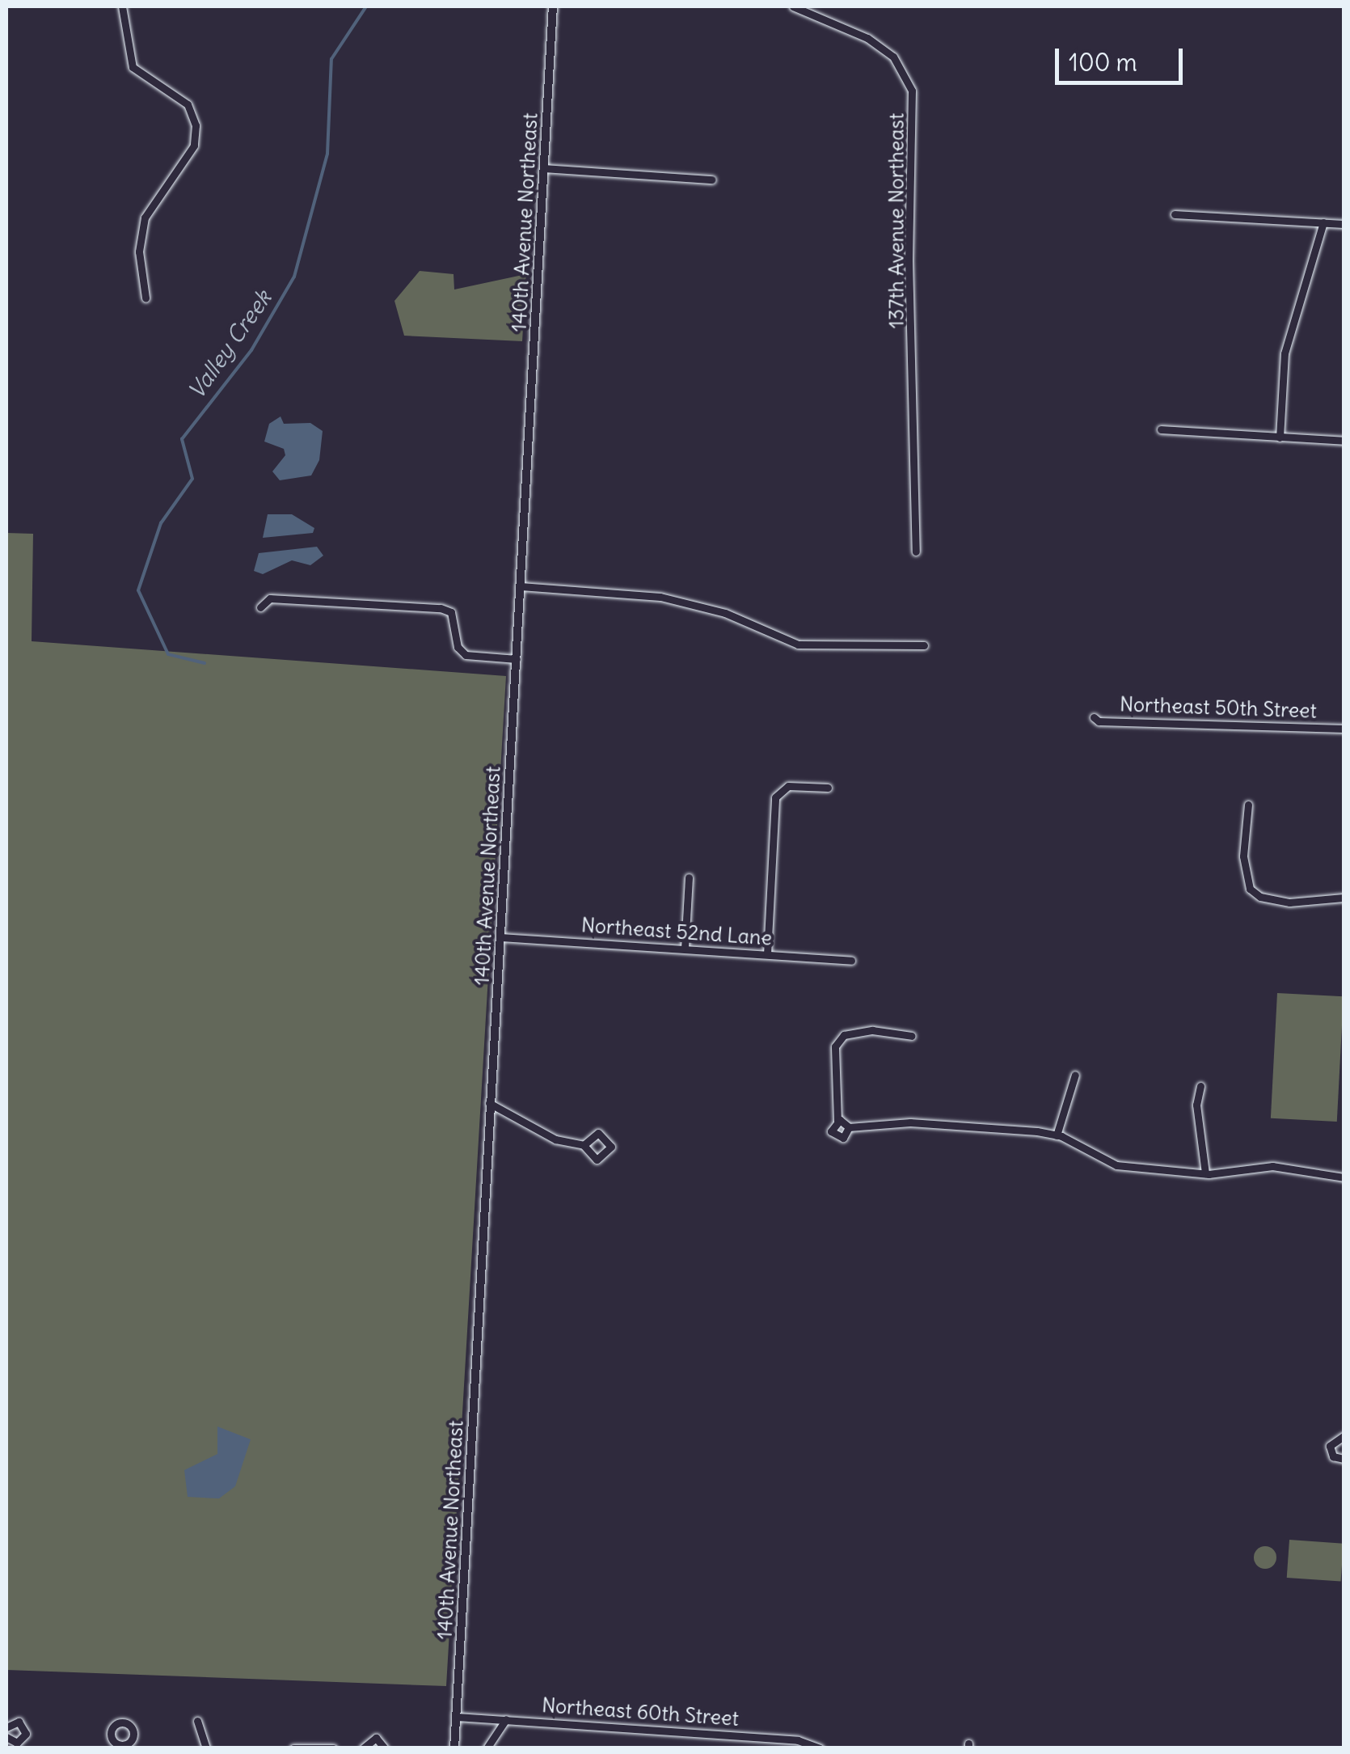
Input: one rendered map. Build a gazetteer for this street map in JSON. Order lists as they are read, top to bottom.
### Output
{
  "streets": {
    "street": [
      "137th Avenue Northeast",
      "140th Avenue Northeast",
      "Northeast 50th Street",
      "Northeast 52nd Lane",
      "Northeast 60th Street"
    ]
  },
  "crossings": [
    ["140th Avenue Northeast", "Northeast 52nd Lane"],
    ["140th Avenue Northeast", "Northeast 60th Street"]
  ],
  "water": ["Valley Creek"],
  "scale_bar": "100 m"
}
